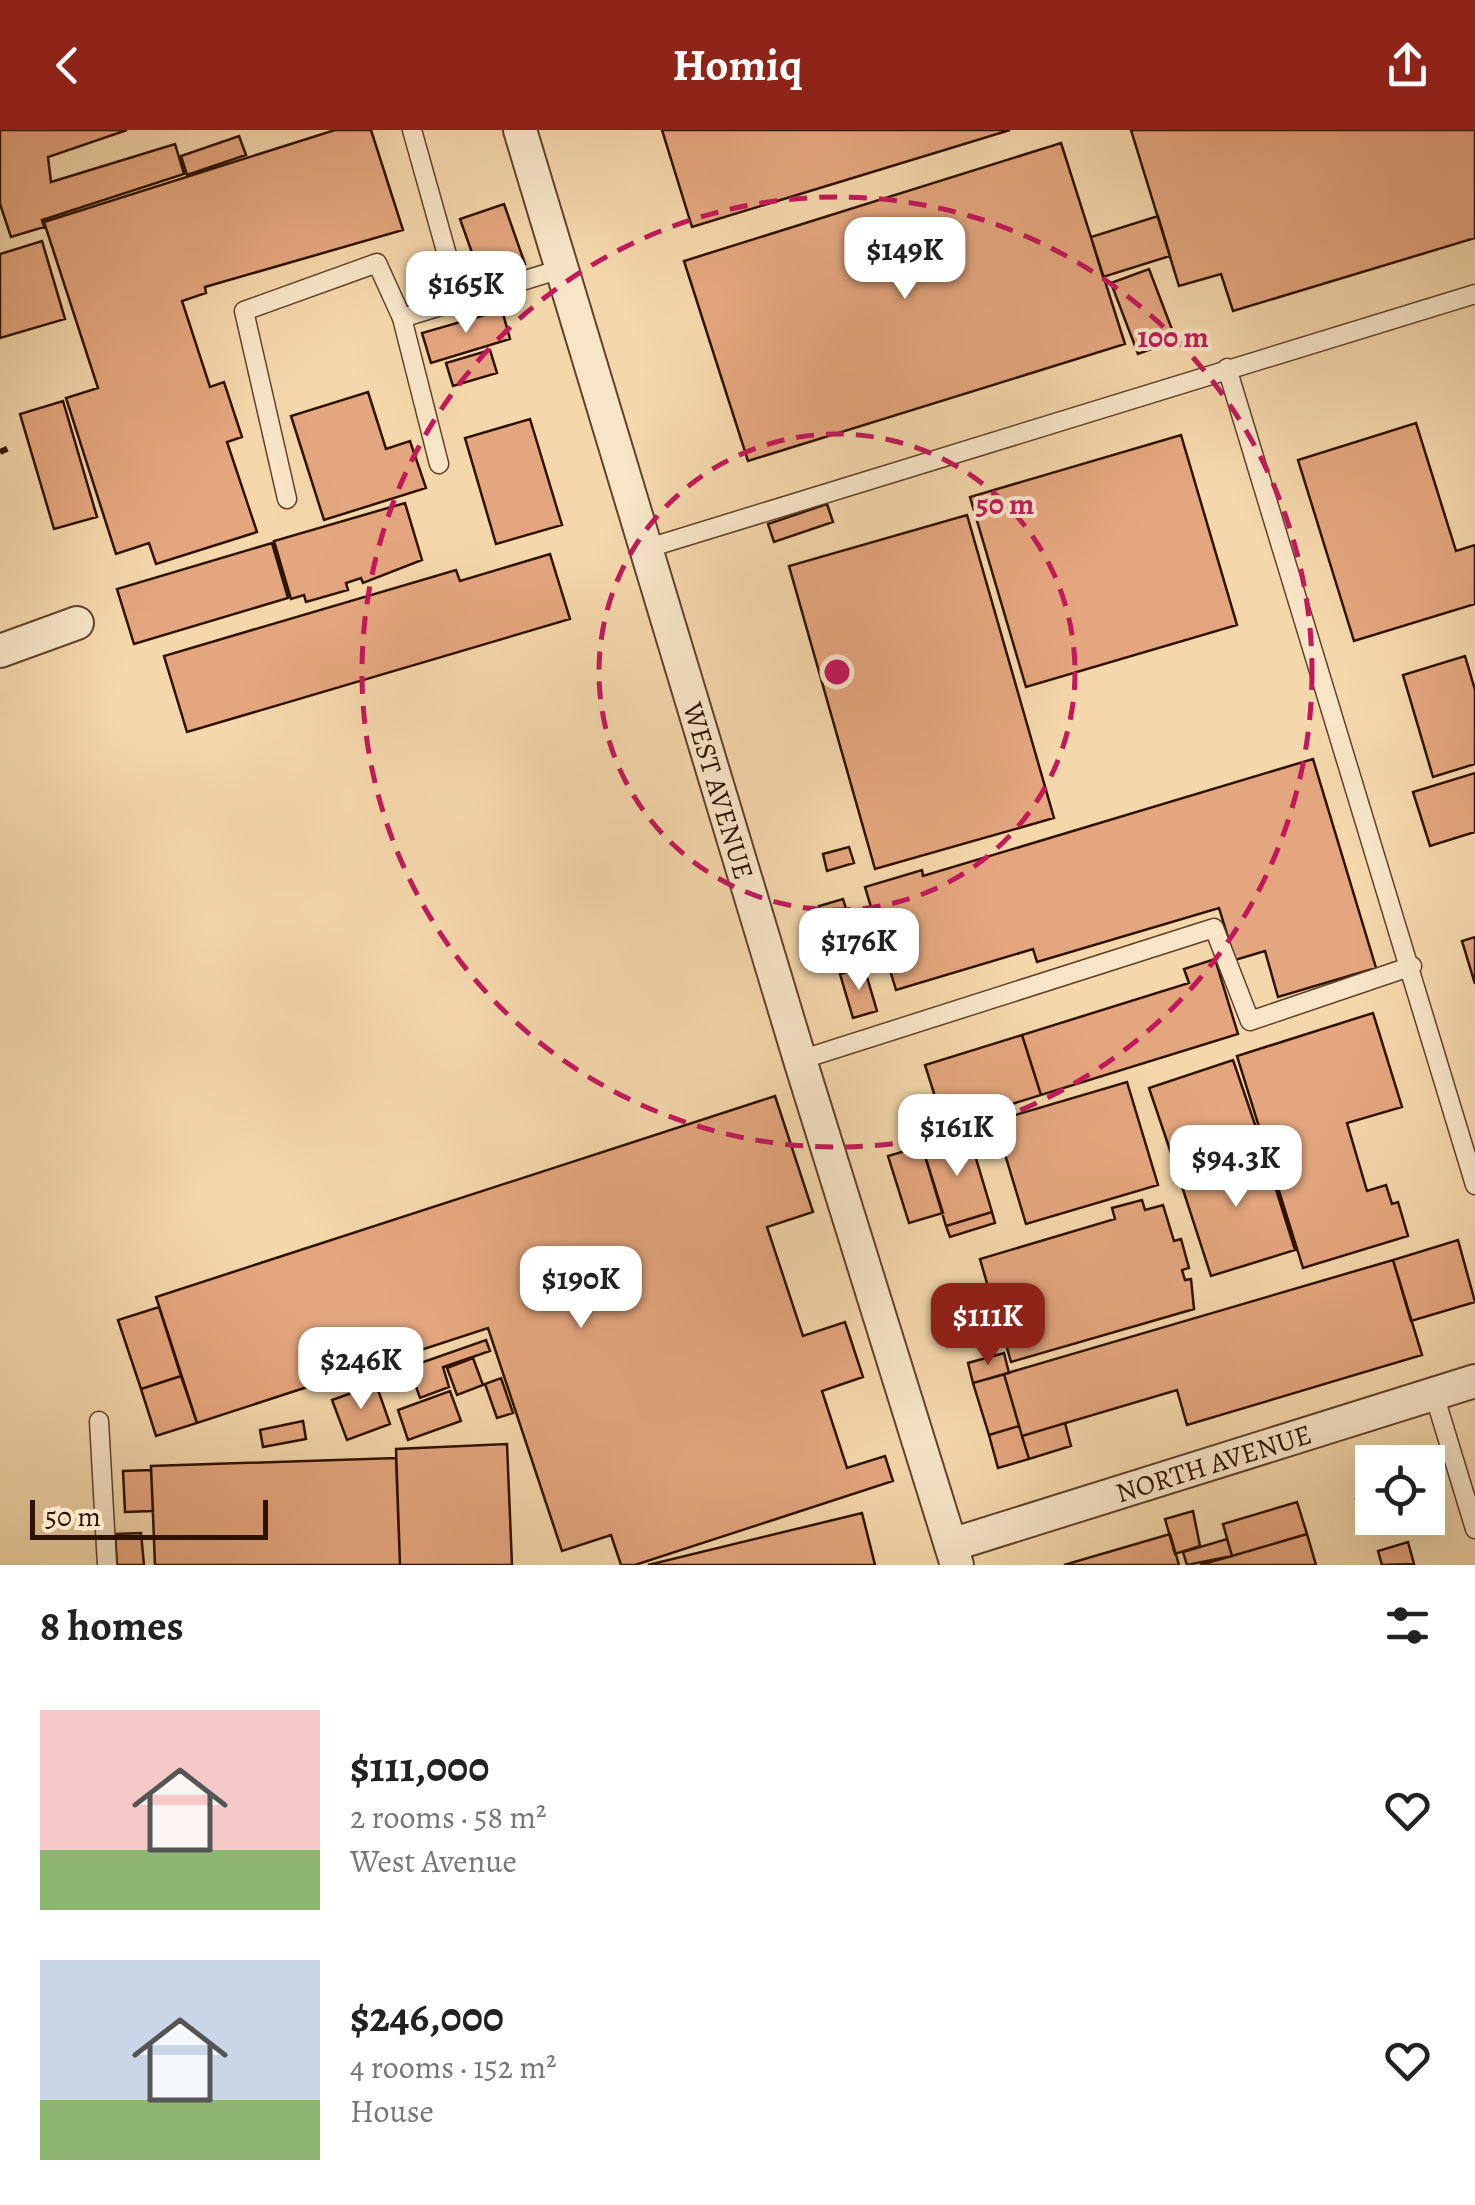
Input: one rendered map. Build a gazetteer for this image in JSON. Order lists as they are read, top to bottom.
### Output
{
  "streets": {
    "street": ["WEST AVENUE", "NORTH AVENUE"]
  },
  "crossings": [
    ["WEST AVENUE", "NORTH AVENUE"]
  ],
  "scale_bar": "50 m",
  "page": {
    "header": "Homiq",
    "price": [
      "$149K",
      "$165K",
      "$176K",
      "$161K",
      "$94.3K",
      "$190K",
      "$111K",
      "$246K"
    ],
    "scale": "50 m",
    "heading": "8 homes",
    "list": [
      {
        "name": "$111,000",
        "note": "2 rooms · 58 m² · West Avenue"
      },
      {
        "name": "$246,000",
        "note": "4 rooms · 152 m² · House"
      }
    ]
  },
  "rings": ["100 m", "50 m"]
}
